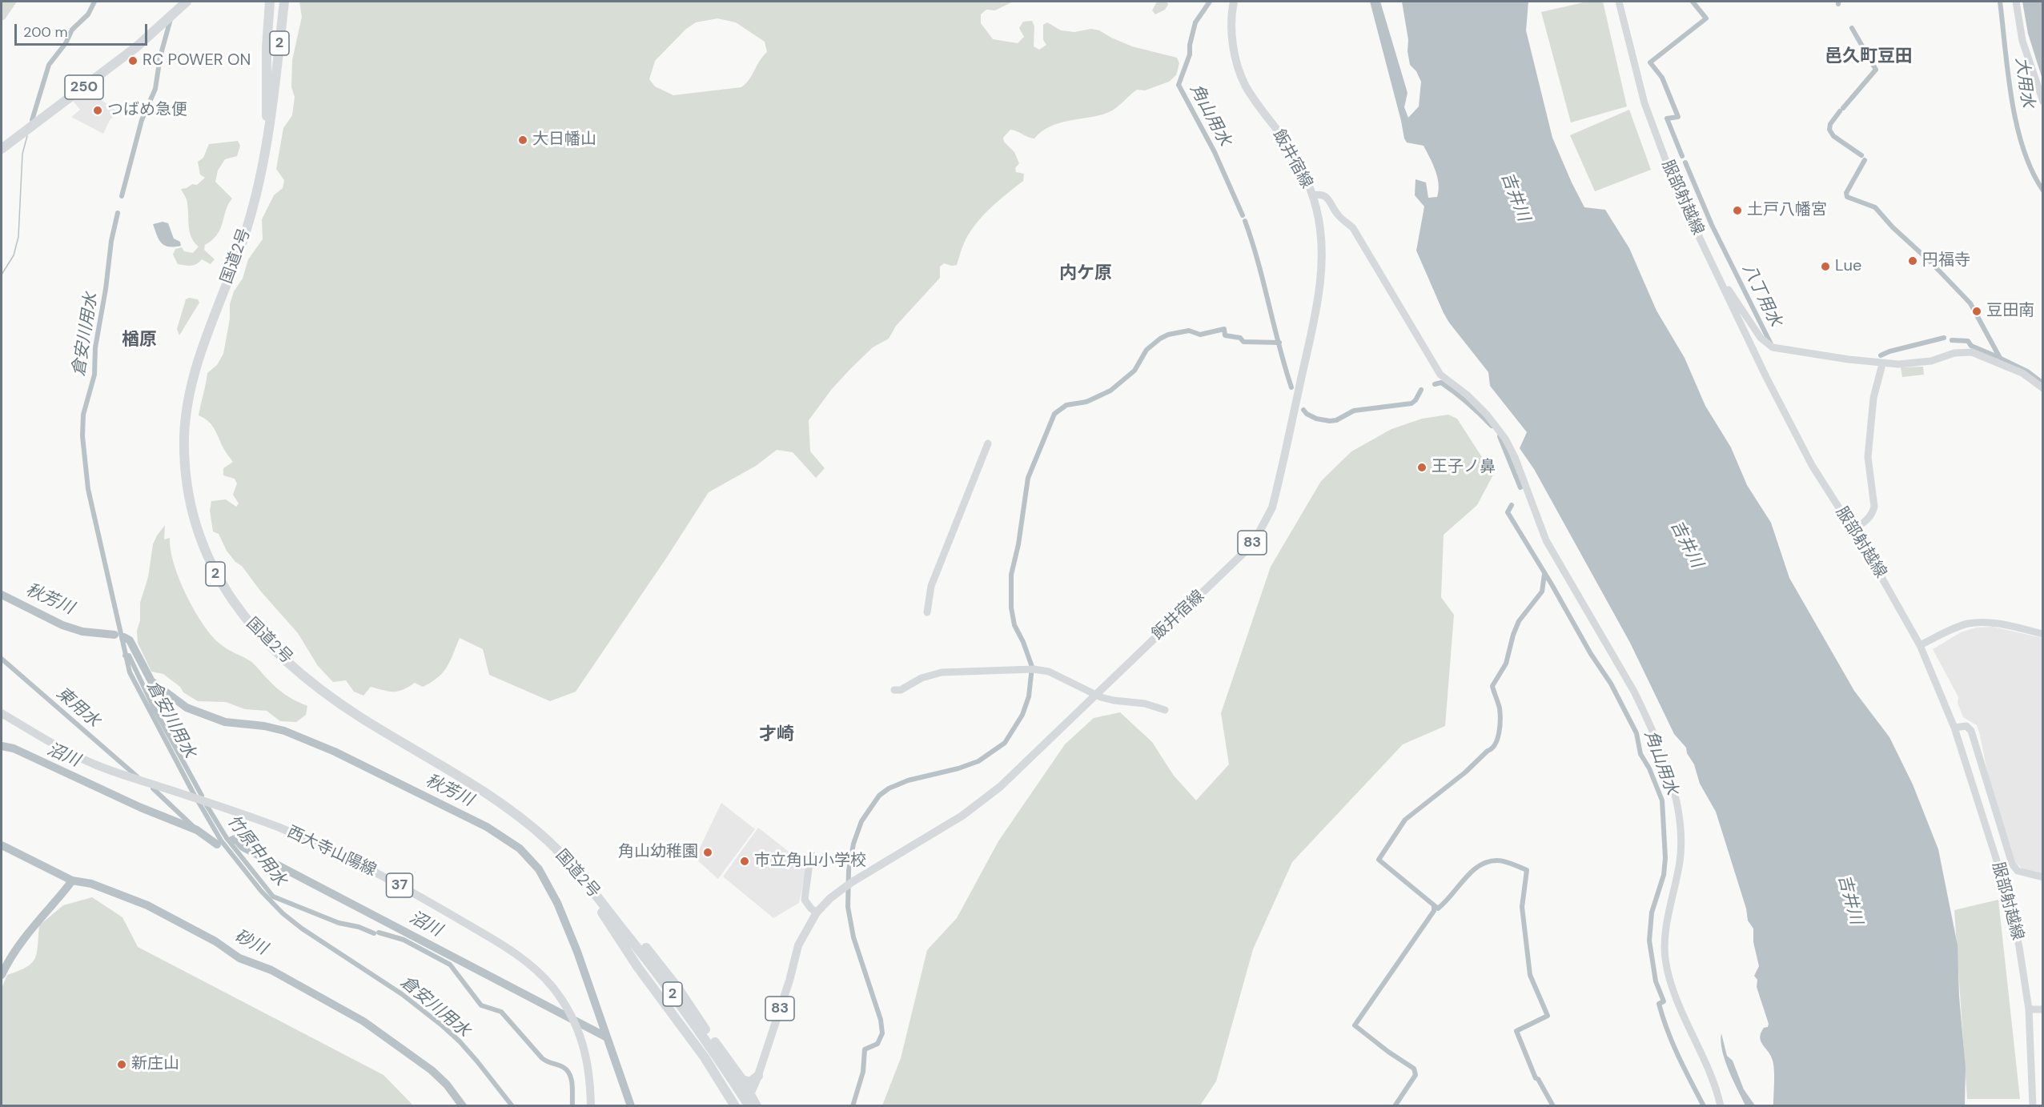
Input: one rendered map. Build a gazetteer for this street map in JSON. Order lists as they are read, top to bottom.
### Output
{
  "streets": {
    "highway": ["2", "250", "国道2号"],
    "main road": [
      "飯井宿線",
      "83",
      "西大寺山陽線",
      "37"
    ],
    "street": ["服部射越線"]
  },
  "districts": [
    "邑久町豆田",
    "内ケ原",
    "楢原",
    "才崎"
  ],
  "water": [
    "大用水",
    "角山用水",
    "吉井川",
    "八丁用水",
    "倉安川用水",
    "秋芳川",
    "東用水",
    "沼川",
    "竹原中用水",
    "砂川"
  ],
  "places": [
    "RC POWER ON",
    "つばめ急便",
    "大日幡山",
    "土戸八幡宮",
    "円福寺",
    "Lue",
    "豆田南",
    "王子ノ鼻",
    "角山幼稚園",
    "市立角山小学校",
    "新庄山"
  ],
  "scale_bar": "200 m"
}
